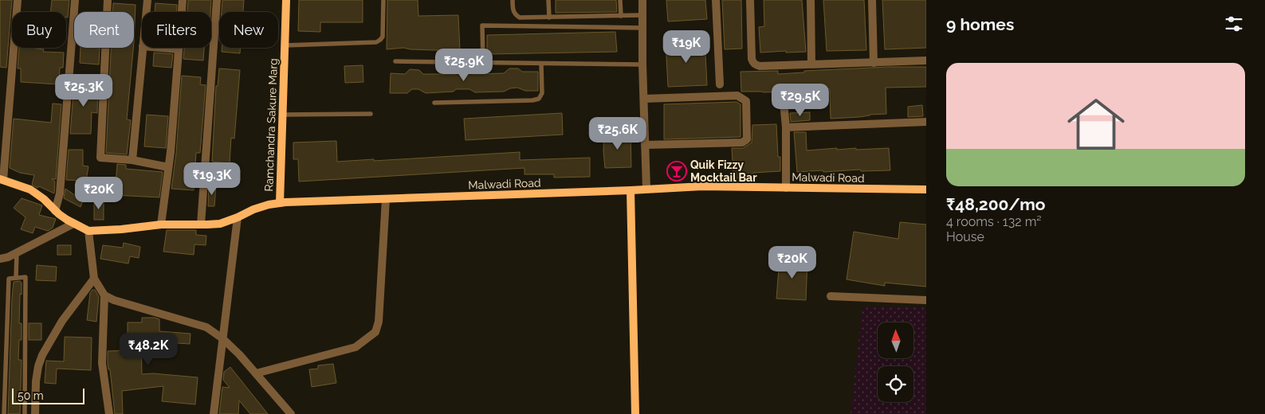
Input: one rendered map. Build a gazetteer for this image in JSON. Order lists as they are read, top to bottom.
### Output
{
  "streets": {
    "street": ["Ramchandra Sakure Marg", "Malwadi Road"]
  },
  "crossings": [
    ["Ramchandra Sakure Marg", "Malwadi Road"]
  ],
  "places": {
    "bar": ["Quik Fizzy Mocktail Bar"]
  },
  "scale_bar": "50 m",
  "north": "top",
  "page": {
    "heading": "9 homes",
    "chip": [
      "Buy",
      "Rent",
      "Filters",
      "New"
    ],
    "price": [
      "₹19K",
      "₹25.9K",
      "₹25.3K",
      "₹29.5K",
      "₹25.6K",
      "₹19.3K",
      "₹20K",
      "₹20K",
      "₹48.2K"
    ],
    "list": [
      {
        "name": "₹48,200/mo",
        "note": "4 rooms · 132 m² · House"
      }
    ],
    "scale": "50 m"
  }
}
